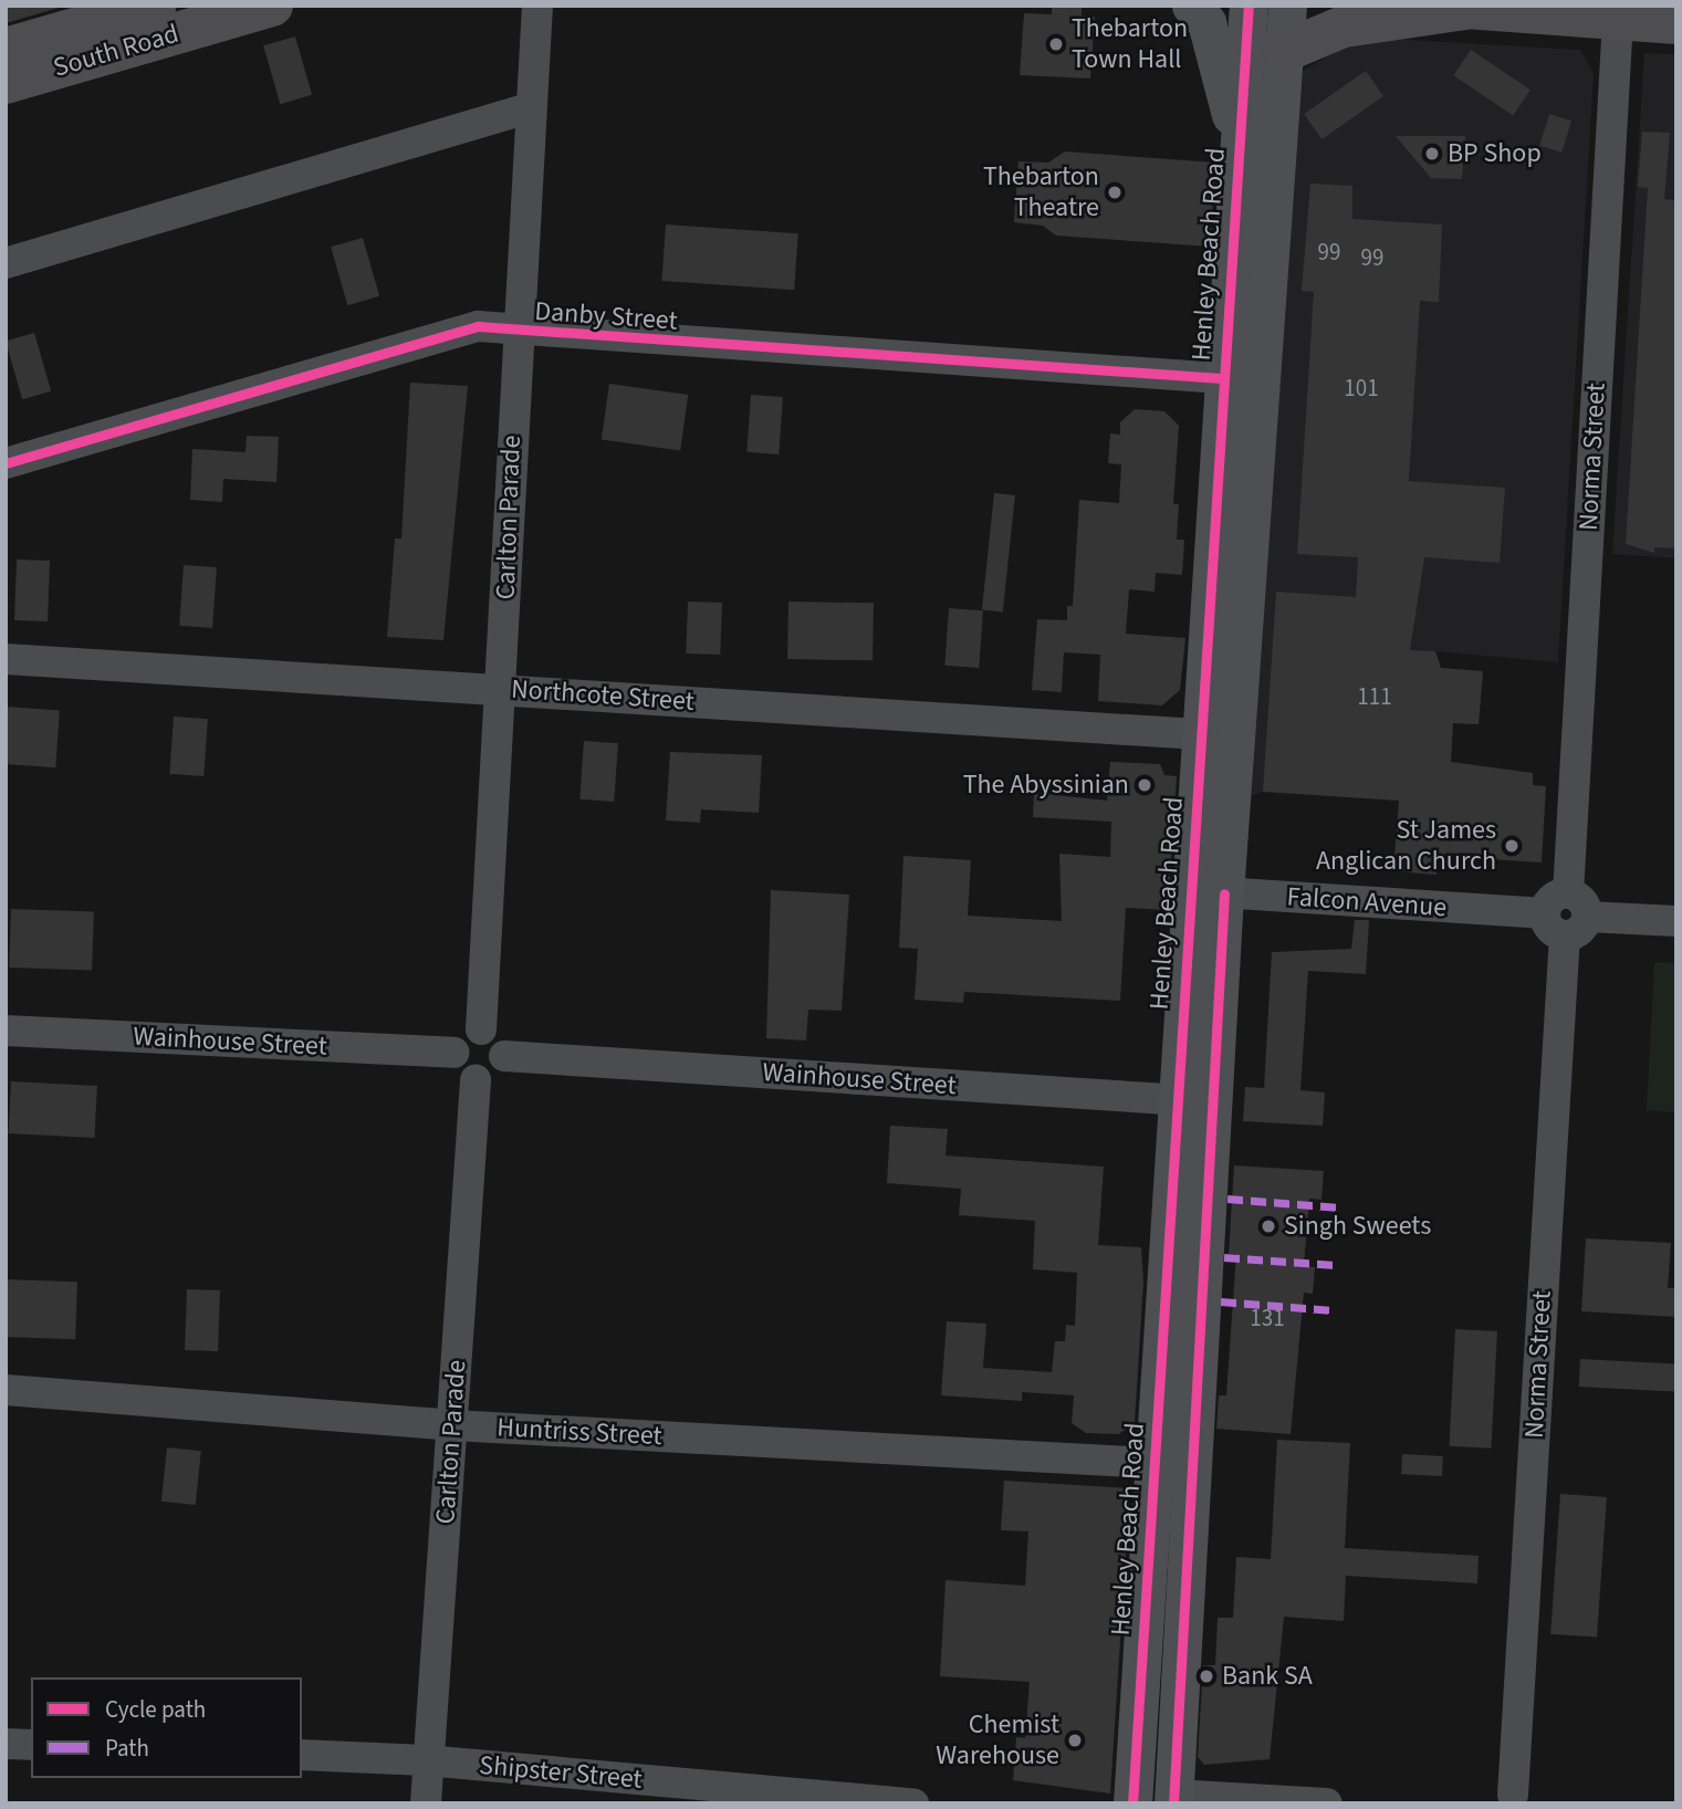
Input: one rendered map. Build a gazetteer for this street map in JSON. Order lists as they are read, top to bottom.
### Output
{
  "streets": {
    "highway": ["South Road"],
    "main road": ["Henley Beach Road"],
    "street": [
      "Danby Street",
      "Norma Street",
      "Carlton Parade",
      "Northcote Street",
      "Falcon Avenue",
      "Wainhouse Street",
      "Huntriss Street",
      "Shipster Street"
    ]
  },
  "crossings": [
    ["Henley Beach Road", "Danby Street"],
    ["Henley Beach Road", "Northcote Street"],
    ["Henley Beach Road", "Falcon Avenue"],
    ["Henley Beach Road", "Wainhouse Street"],
    ["Henley Beach Road", "Huntriss Street"],
    ["Danby Street", "Carlton Parade"],
    ["Norma Street", "Falcon Avenue"],
    ["Carlton Parade", "Northcote Street"],
    ["Carlton Parade", "Wainhouse Street"],
    ["Carlton Parade", "Huntriss Street"],
    ["Carlton Parade", "Shipster Street"]
  ],
  "places": [
    "Thebarton Town Hall",
    "BP Shop",
    "Thebarton Theatre",
    "The Abyssinian",
    "St James Anglican Church",
    "Singh Sweets",
    "Bank SA",
    "Chemist Warehouse"
  ],
  "house_numbers": [
    "99",
    "99",
    "101",
    "111",
    "131"
  ],
  "legend": ["Cycle path", "Path"]
}
